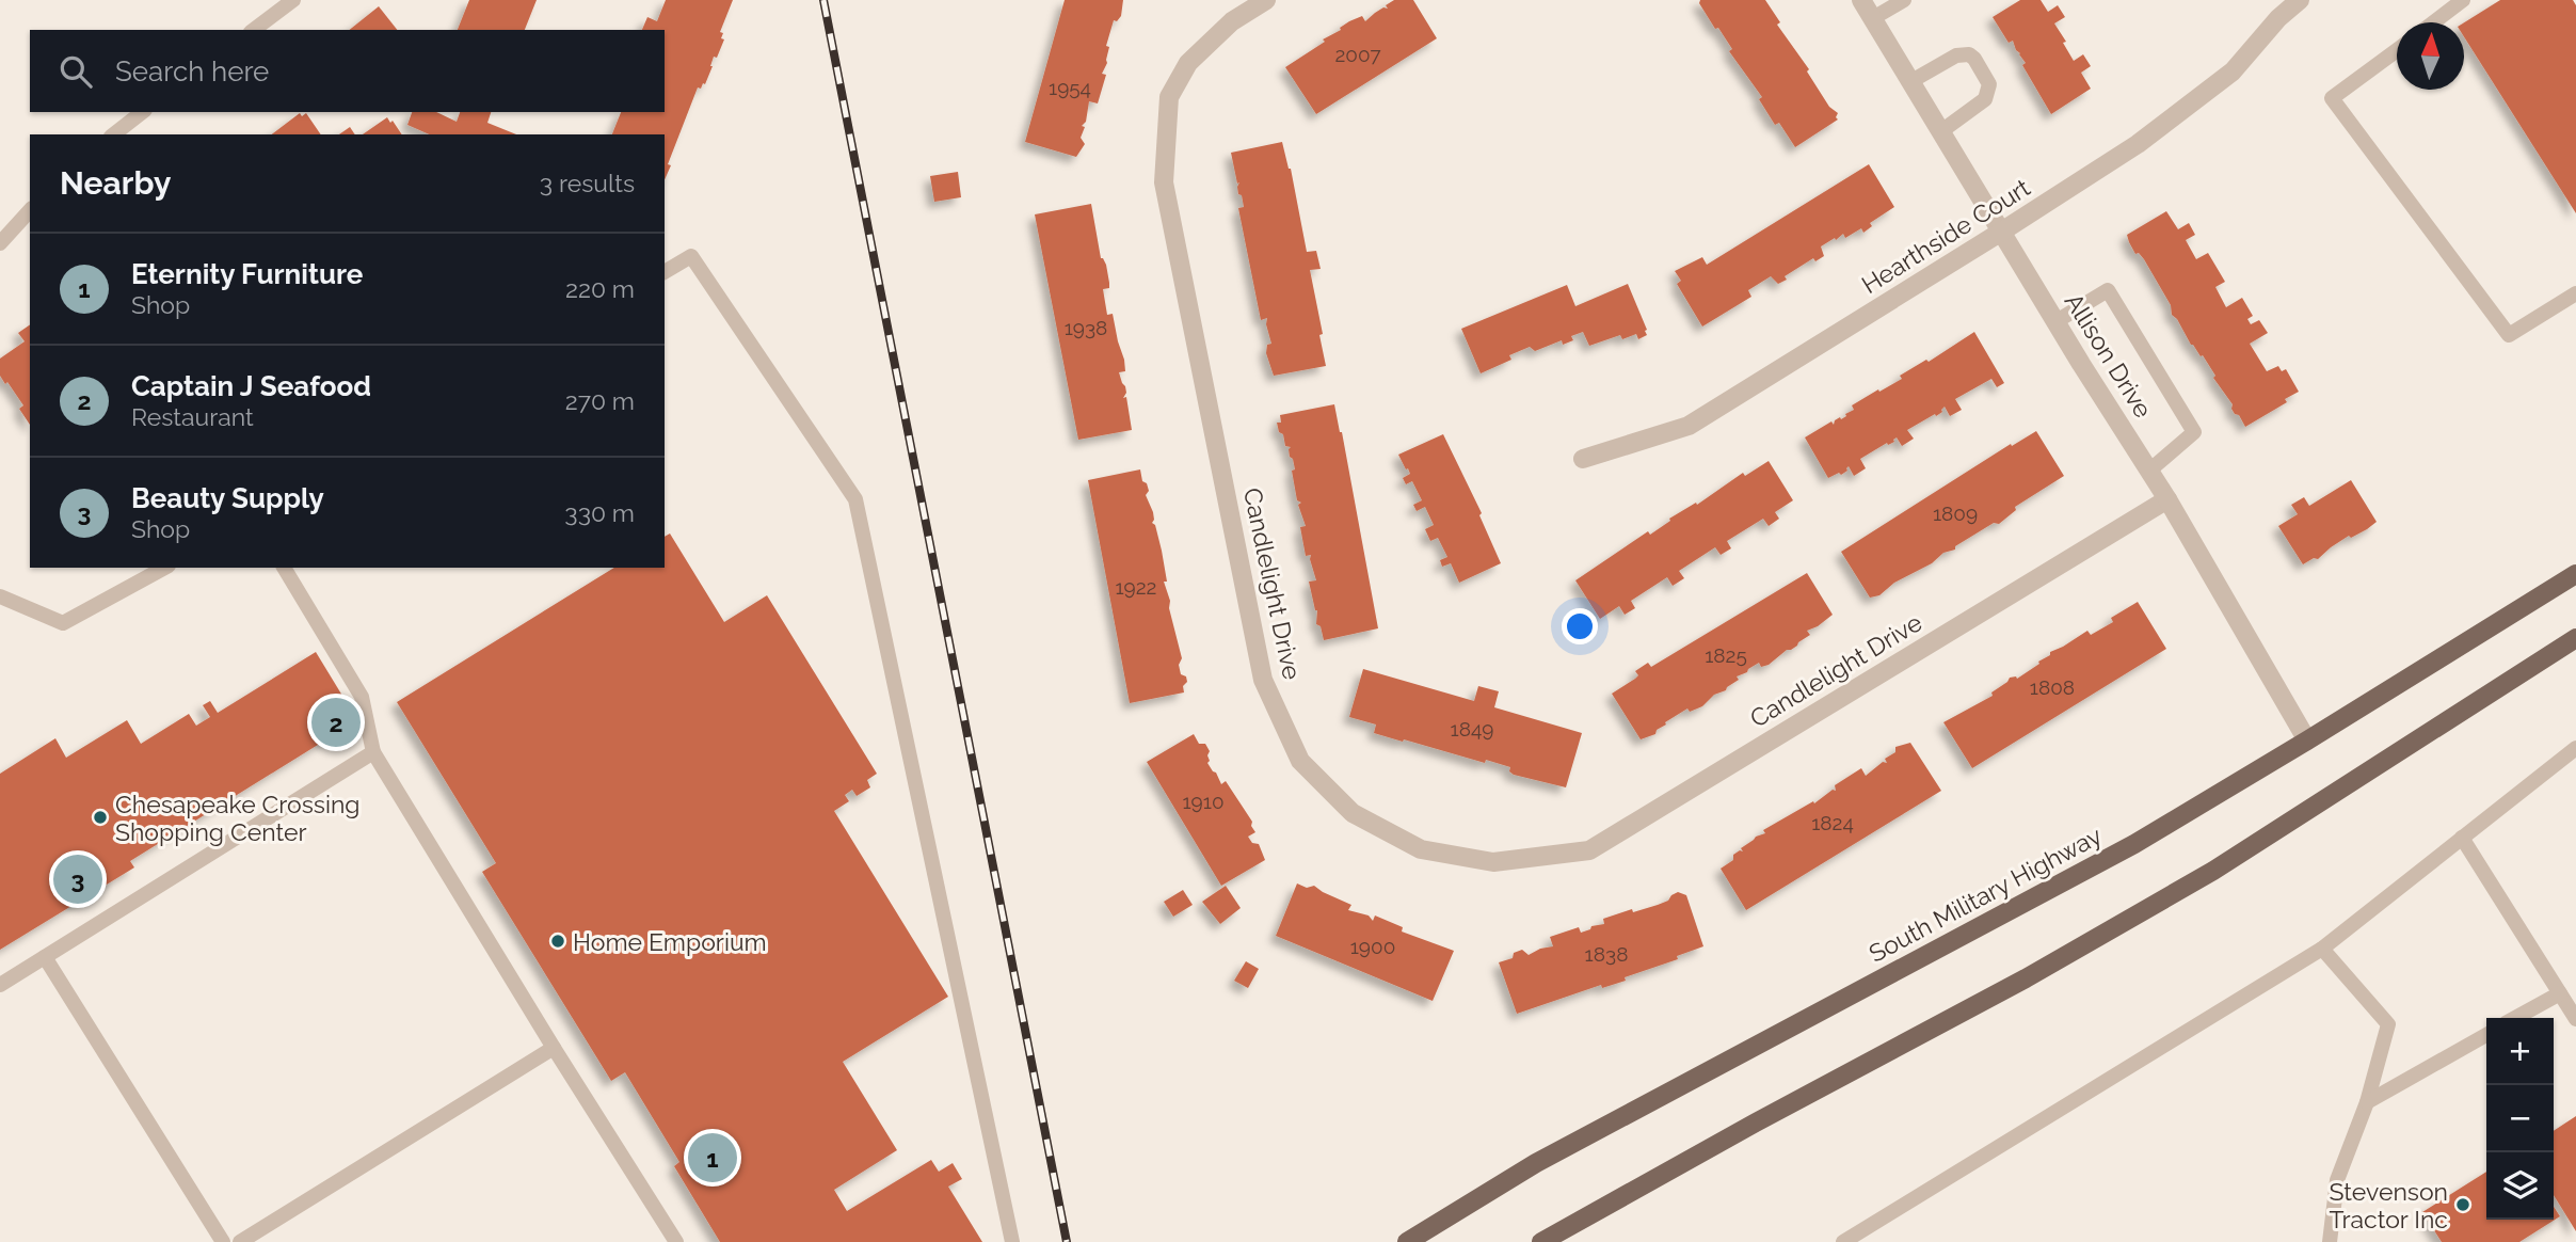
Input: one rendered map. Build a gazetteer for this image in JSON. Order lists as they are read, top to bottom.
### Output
{
  "streets": {
    "main road": ["South Military Highway"],
    "street": ["Hearthside Court", "Allison Drive", "Candlelight Drive"]
  },
  "crossings": [
    ["Hearthside Court", "Allison Drive"],
    ["Allison Drive", "Candlelight Drive"],
    ["Allison Drive", "South Military Highway"]
  ],
  "places": ["Chesapeake Crossing Shopping Center", "Home Emporium", "Stevenson Tractor Inc"],
  "house_numbers": [
    "2007",
    "1954",
    "1938",
    "1809",
    "1922",
    "1825",
    "1808",
    "1849",
    "1910",
    "1824",
    "1900",
    "1838"
  ],
  "north": "top",
  "page": {
    "search": "Search here",
    "heading": ["Nearby", "3 results"],
    "list": [
      {
        "mark": "1",
        "name": "Eternity Furniture",
        "note": "Shop",
        "value": "220 m"
      },
      {
        "mark": "2",
        "name": "Captain J Seafood",
        "note": "Restaurant",
        "value": "270 m"
      },
      {
        "mark": "3",
        "name": "Beauty Supply",
        "note": "Shop",
        "value": "330 m"
      }
    ],
    "pins": ["2", "3", "1"],
    "map_buttons": ["+", "−"]
  }
}
